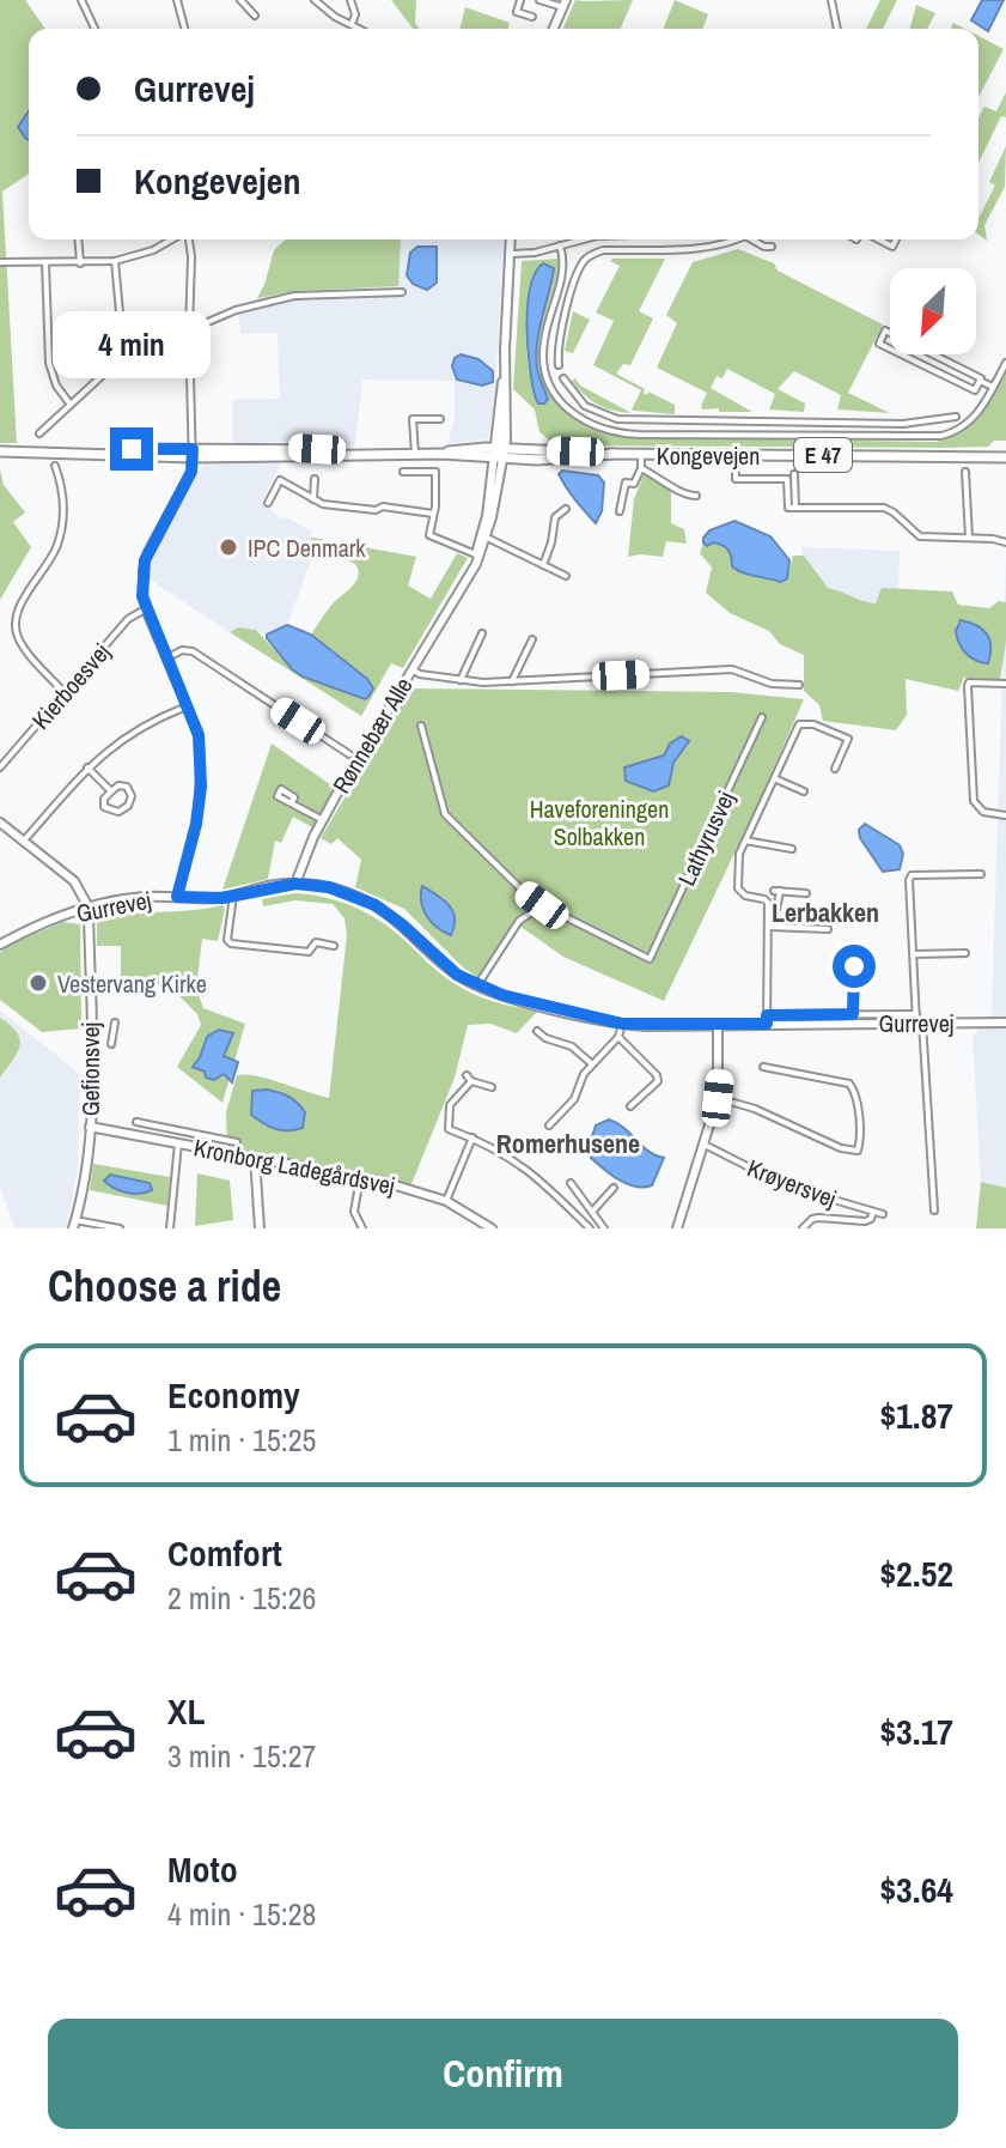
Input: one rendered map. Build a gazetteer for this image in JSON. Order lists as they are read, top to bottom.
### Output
{
  "streets": {
    "main road": ["Kongevejen", "E 47"],
    "street": [
      "Kierboesvej",
      "Rønnebær Alle",
      "Lathyrusvej",
      "Gurrevej",
      "Gefionsvej",
      "Kronborg Ladegårdsvej",
      "Krøyersvej"
    ]
  },
  "crossings": [
    ["Kongevejen", "Rønnebær Alle"],
    ["Rønnebær Alle", "Gurrevej"],
    ["Gurrevej", "Gefionsvej"],
    ["Gefionsvej", "Kronborg Ladegårdsvej"]
  ],
  "districts": ["Lerbakken", "Romerhusene"],
  "parks": ["Haveforeningen Solbakken"],
  "places": ["IPC Denmark", "Vestervang Kirke"],
  "north": "bottom left",
  "page": {
    "banner": ["Gurrevej", "Kongevejen"],
    "bubble": "4 min",
    "heading": "Choose a ride",
    "list": [
      {
        "name": "Economy",
        "note": "1 min · 15:25",
        "value": "$1.87"
      },
      {
        "name": "Comfort",
        "note": "2 min · 15:26",
        "value": "$2.52"
      },
      {
        "name": "XL",
        "note": "3 min · 15:27",
        "value": "$3.17"
      },
      {
        "name": "Moto",
        "note": "4 min · 15:28",
        "value": "$3.64"
      }
    ],
    "buttons": "Confirm"
  }
}
